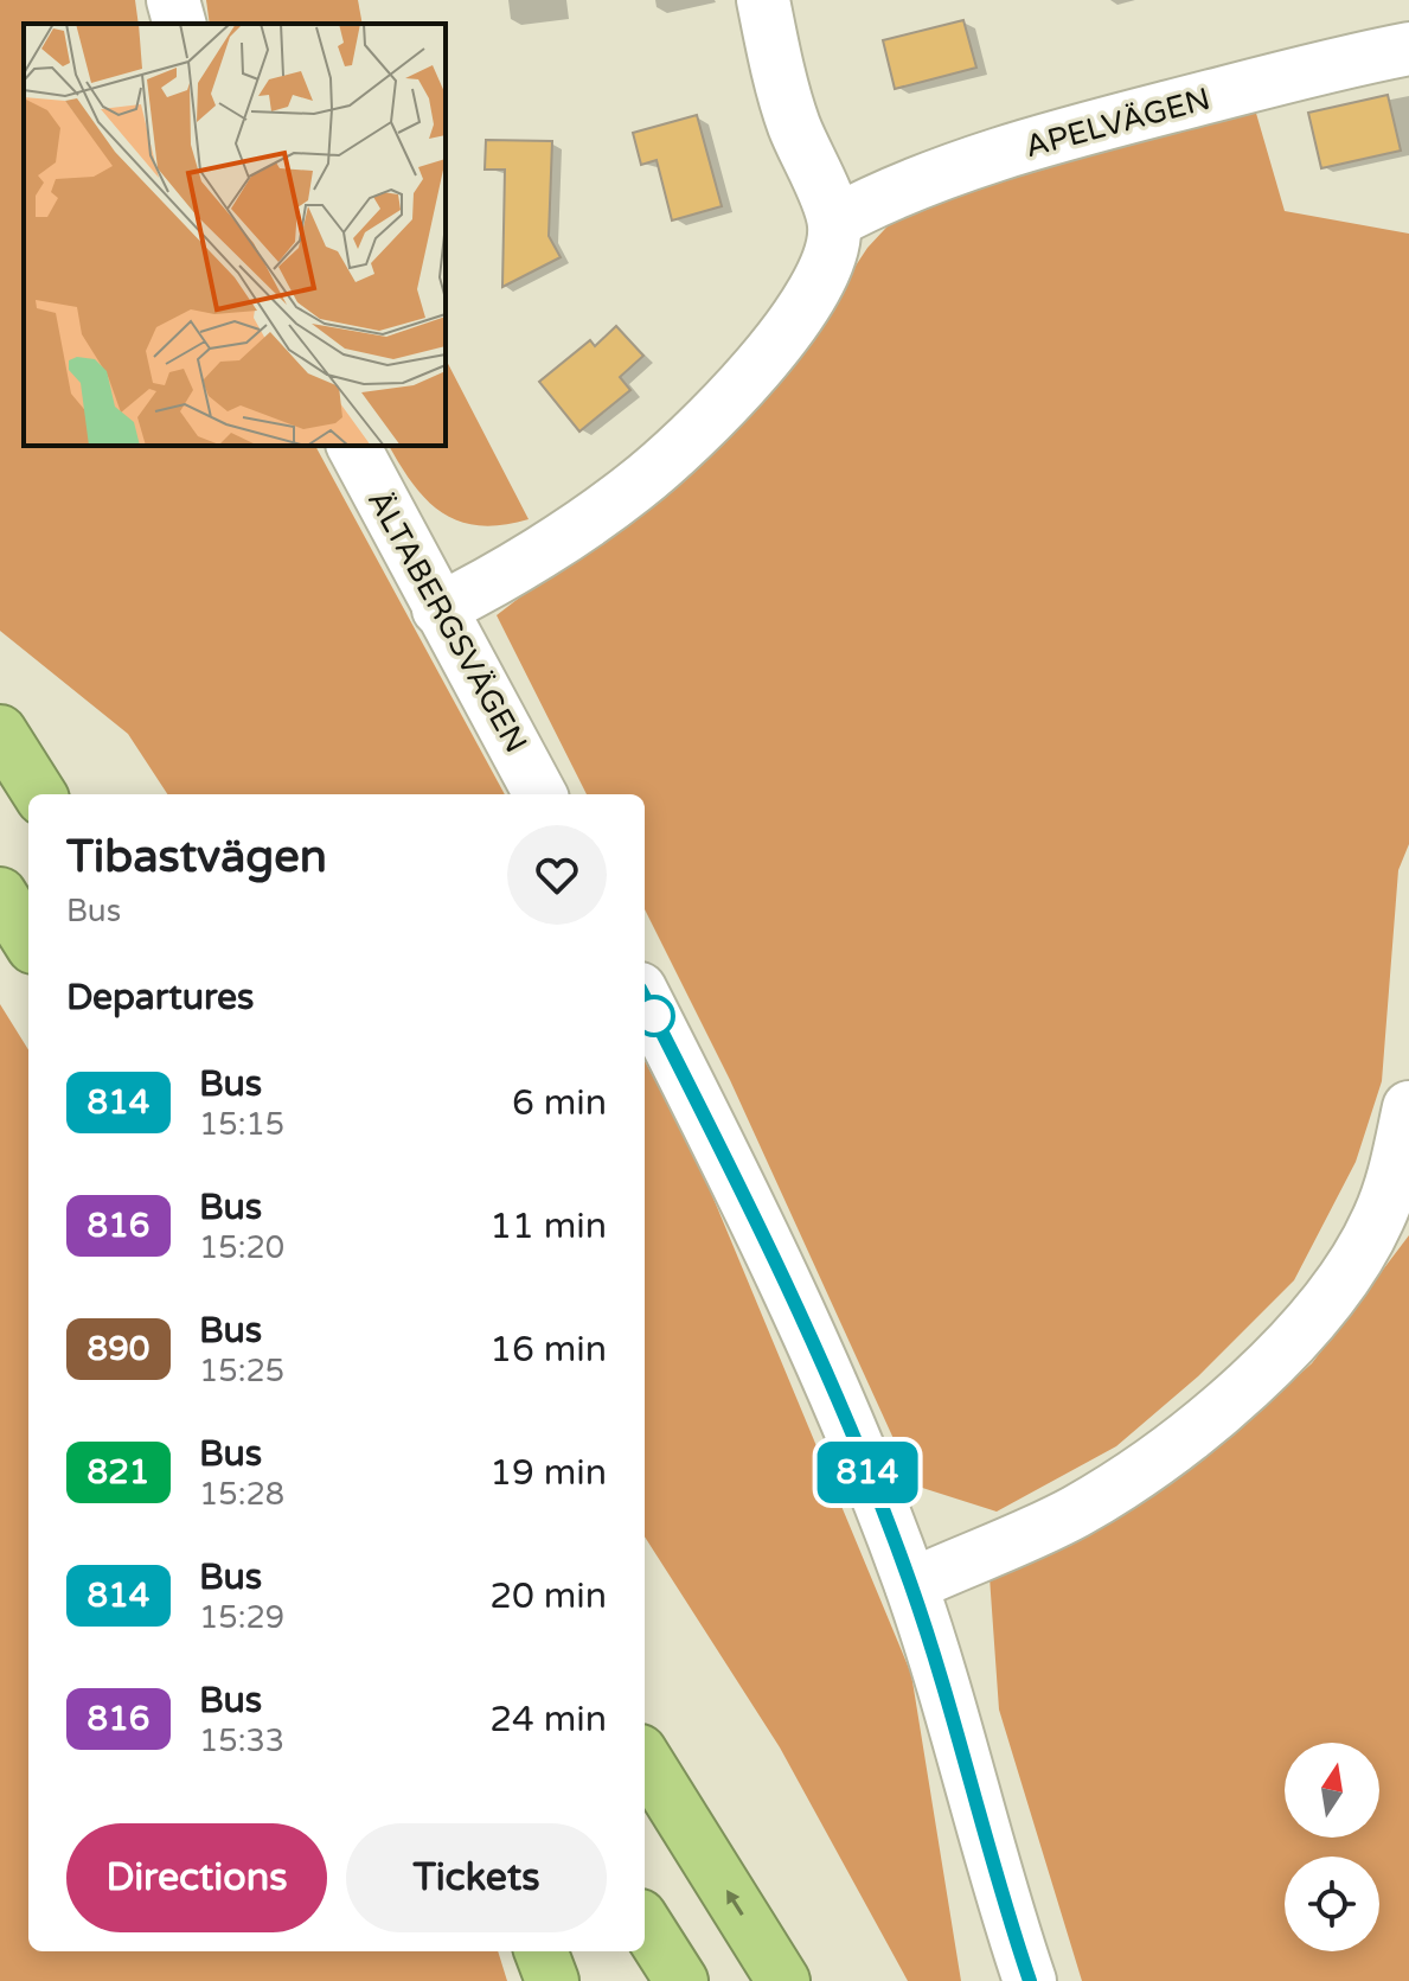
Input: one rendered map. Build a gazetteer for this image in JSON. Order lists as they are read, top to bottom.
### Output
{
  "streets": {
    "street": ["APELVÄGEN", "ÄLTABERGSVÄGEN"]
  },
  "lines": ["bus line 814"],
  "north": "top",
  "page": {
    "on_map": "814",
    "heading": [
      ["Tibastvägen", "Bus"],
      "Departures"
    ],
    "list": [
      {
        "mark": "814",
        "name": "Bus",
        "note": "15:15",
        "value": "6 min"
      },
      {
        "mark": "816",
        "name": "Bus",
        "note": "15:20",
        "value": "11 min"
      },
      {
        "mark": "890",
        "name": "Bus",
        "note": "15:25",
        "value": "16 min"
      },
      {
        "mark": "821",
        "name": "Bus",
        "note": "15:28",
        "value": "19 min"
      },
      {
        "mark": "814",
        "name": "Bus",
        "note": "15:29",
        "value": "20 min"
      },
      {
        "mark": "816",
        "name": "Bus",
        "note": "15:33",
        "value": "24 min"
      }
    ],
    "buttons": ["Directions", "Tickets"]
  }
}
